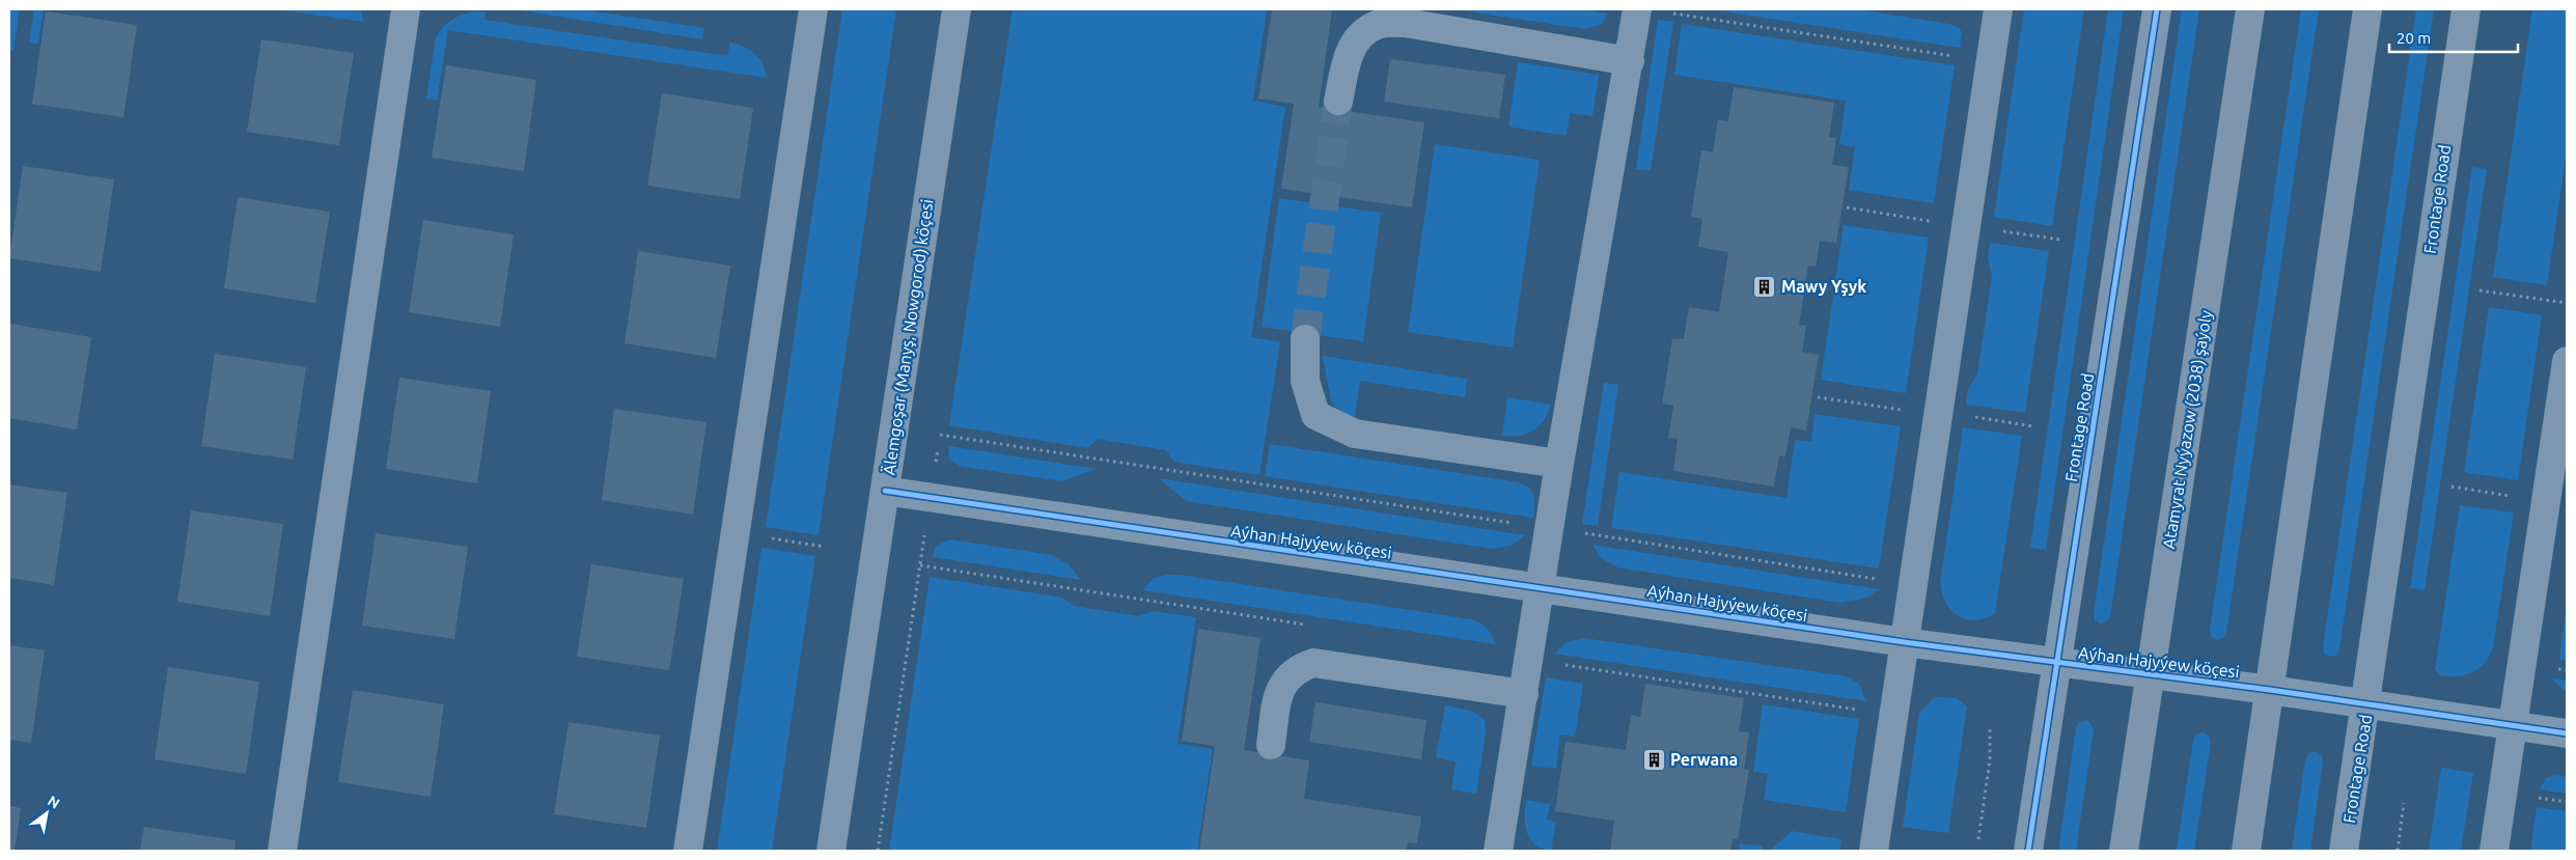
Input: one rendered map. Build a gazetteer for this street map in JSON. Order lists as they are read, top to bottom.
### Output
{
  "streets": {
    "main road": ["Atamyrat Nyýazow (2038) şaýoly"],
    "street": ["Frontage Road", "Älemgoşar (Manyş, Nowgorod) köçesi", "Aýhan Hajyýew köçesi"]
  },
  "crossings": [
    ["Frontage Road", "Aýhan Hajyýew köçesi"],
    ["Älemgoşar (Manyş, Nowgorod) köçesi", "Aýhan Hajyýew köçesi"],
    ["Atamyrat Nyýazow (2038) şaýoly", "Aýhan Hajyýew köçesi"]
  ],
  "places": {
    "building": ["Mawy Yşyk", "Perwana"]
  },
  "scale_bar": "20 m",
  "north": "top right"
}
